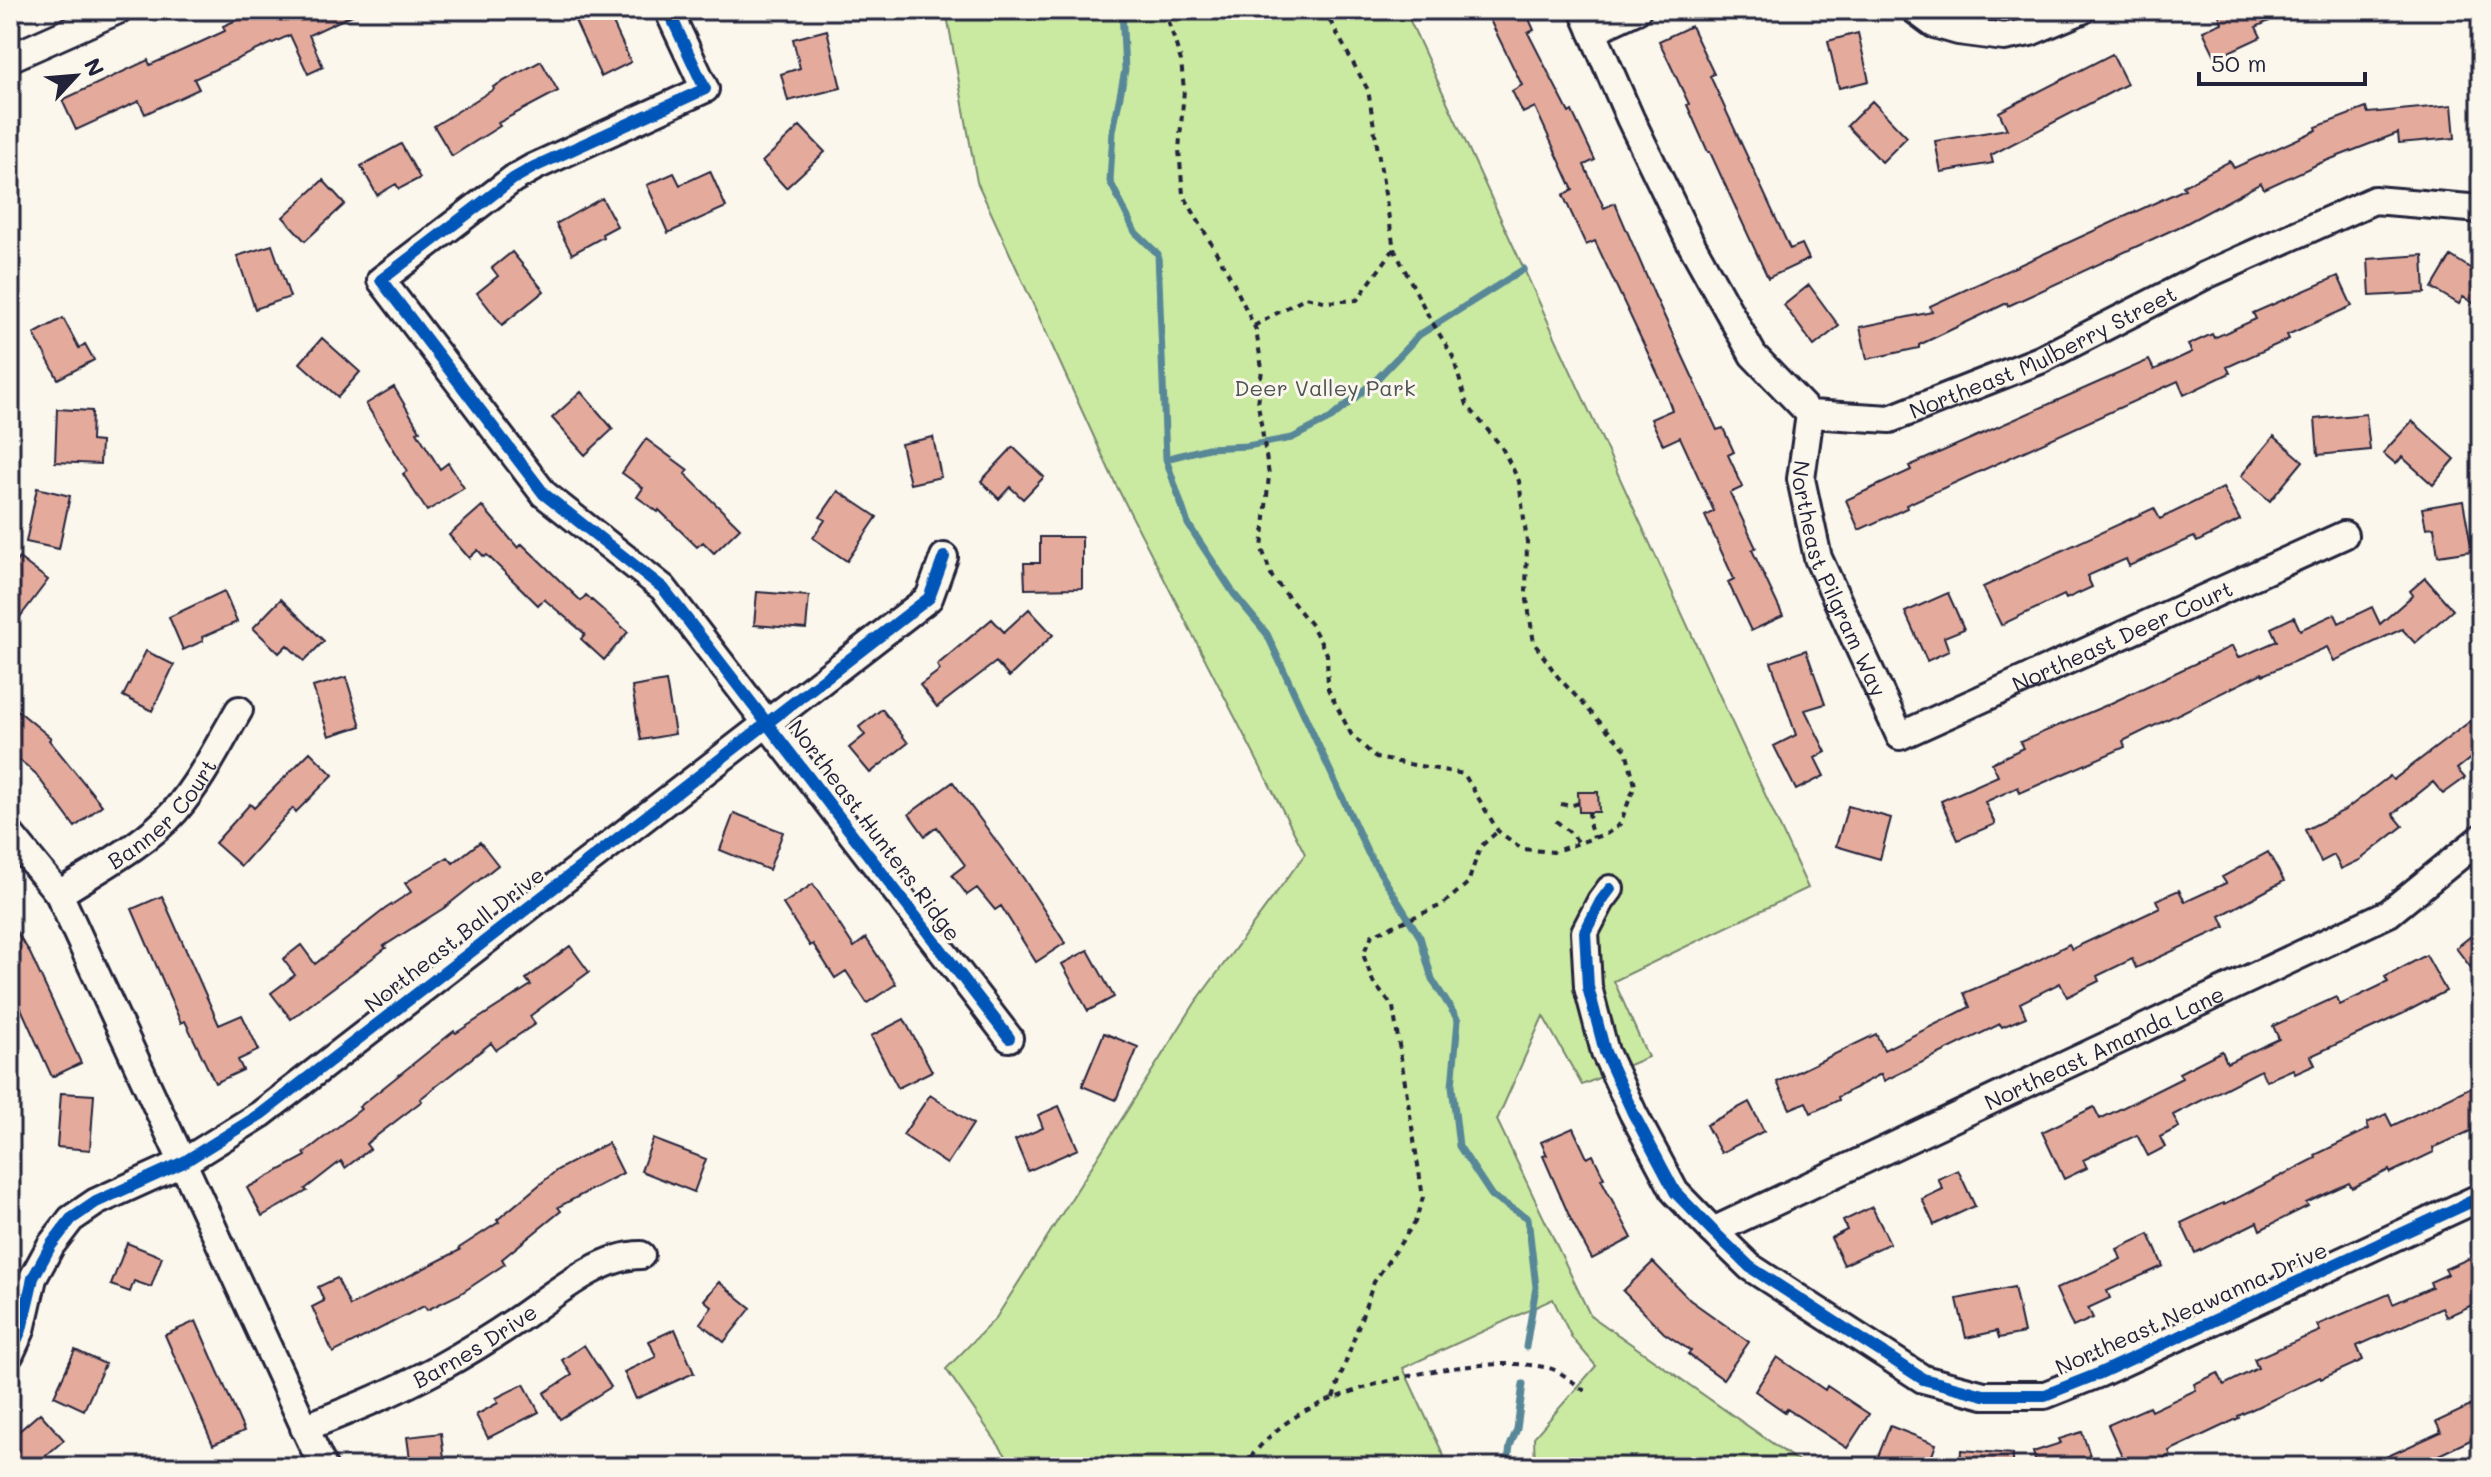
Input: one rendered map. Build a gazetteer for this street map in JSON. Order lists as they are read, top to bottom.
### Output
{
  "streets": {
    "street": [
      "Northeast Mulberry Street",
      "Northeast Pilgram Way",
      "Northeast Deer Court",
      "Banner Court",
      "Northeast Hunters Ridge",
      "Northeast Ball Drive",
      "Northeast Amanda Lane",
      "Northeast Neawanna Drive",
      "Barnes Drive"
    ]
  },
  "crossings": [
    ["Northeast Mulberry Street", "Northeast Pilgram Way"],
    ["Northeast Pilgram Way", "Northeast Deer Court"],
    ["Northeast Hunters Ridge", "Northeast Ball Drive"],
    ["Northeast Amanda Lane", "Northeast Neawanna Drive"]
  ],
  "parks": ["Deer Valley Park"],
  "scale_bar": "50 m",
  "north": "top right"
}
